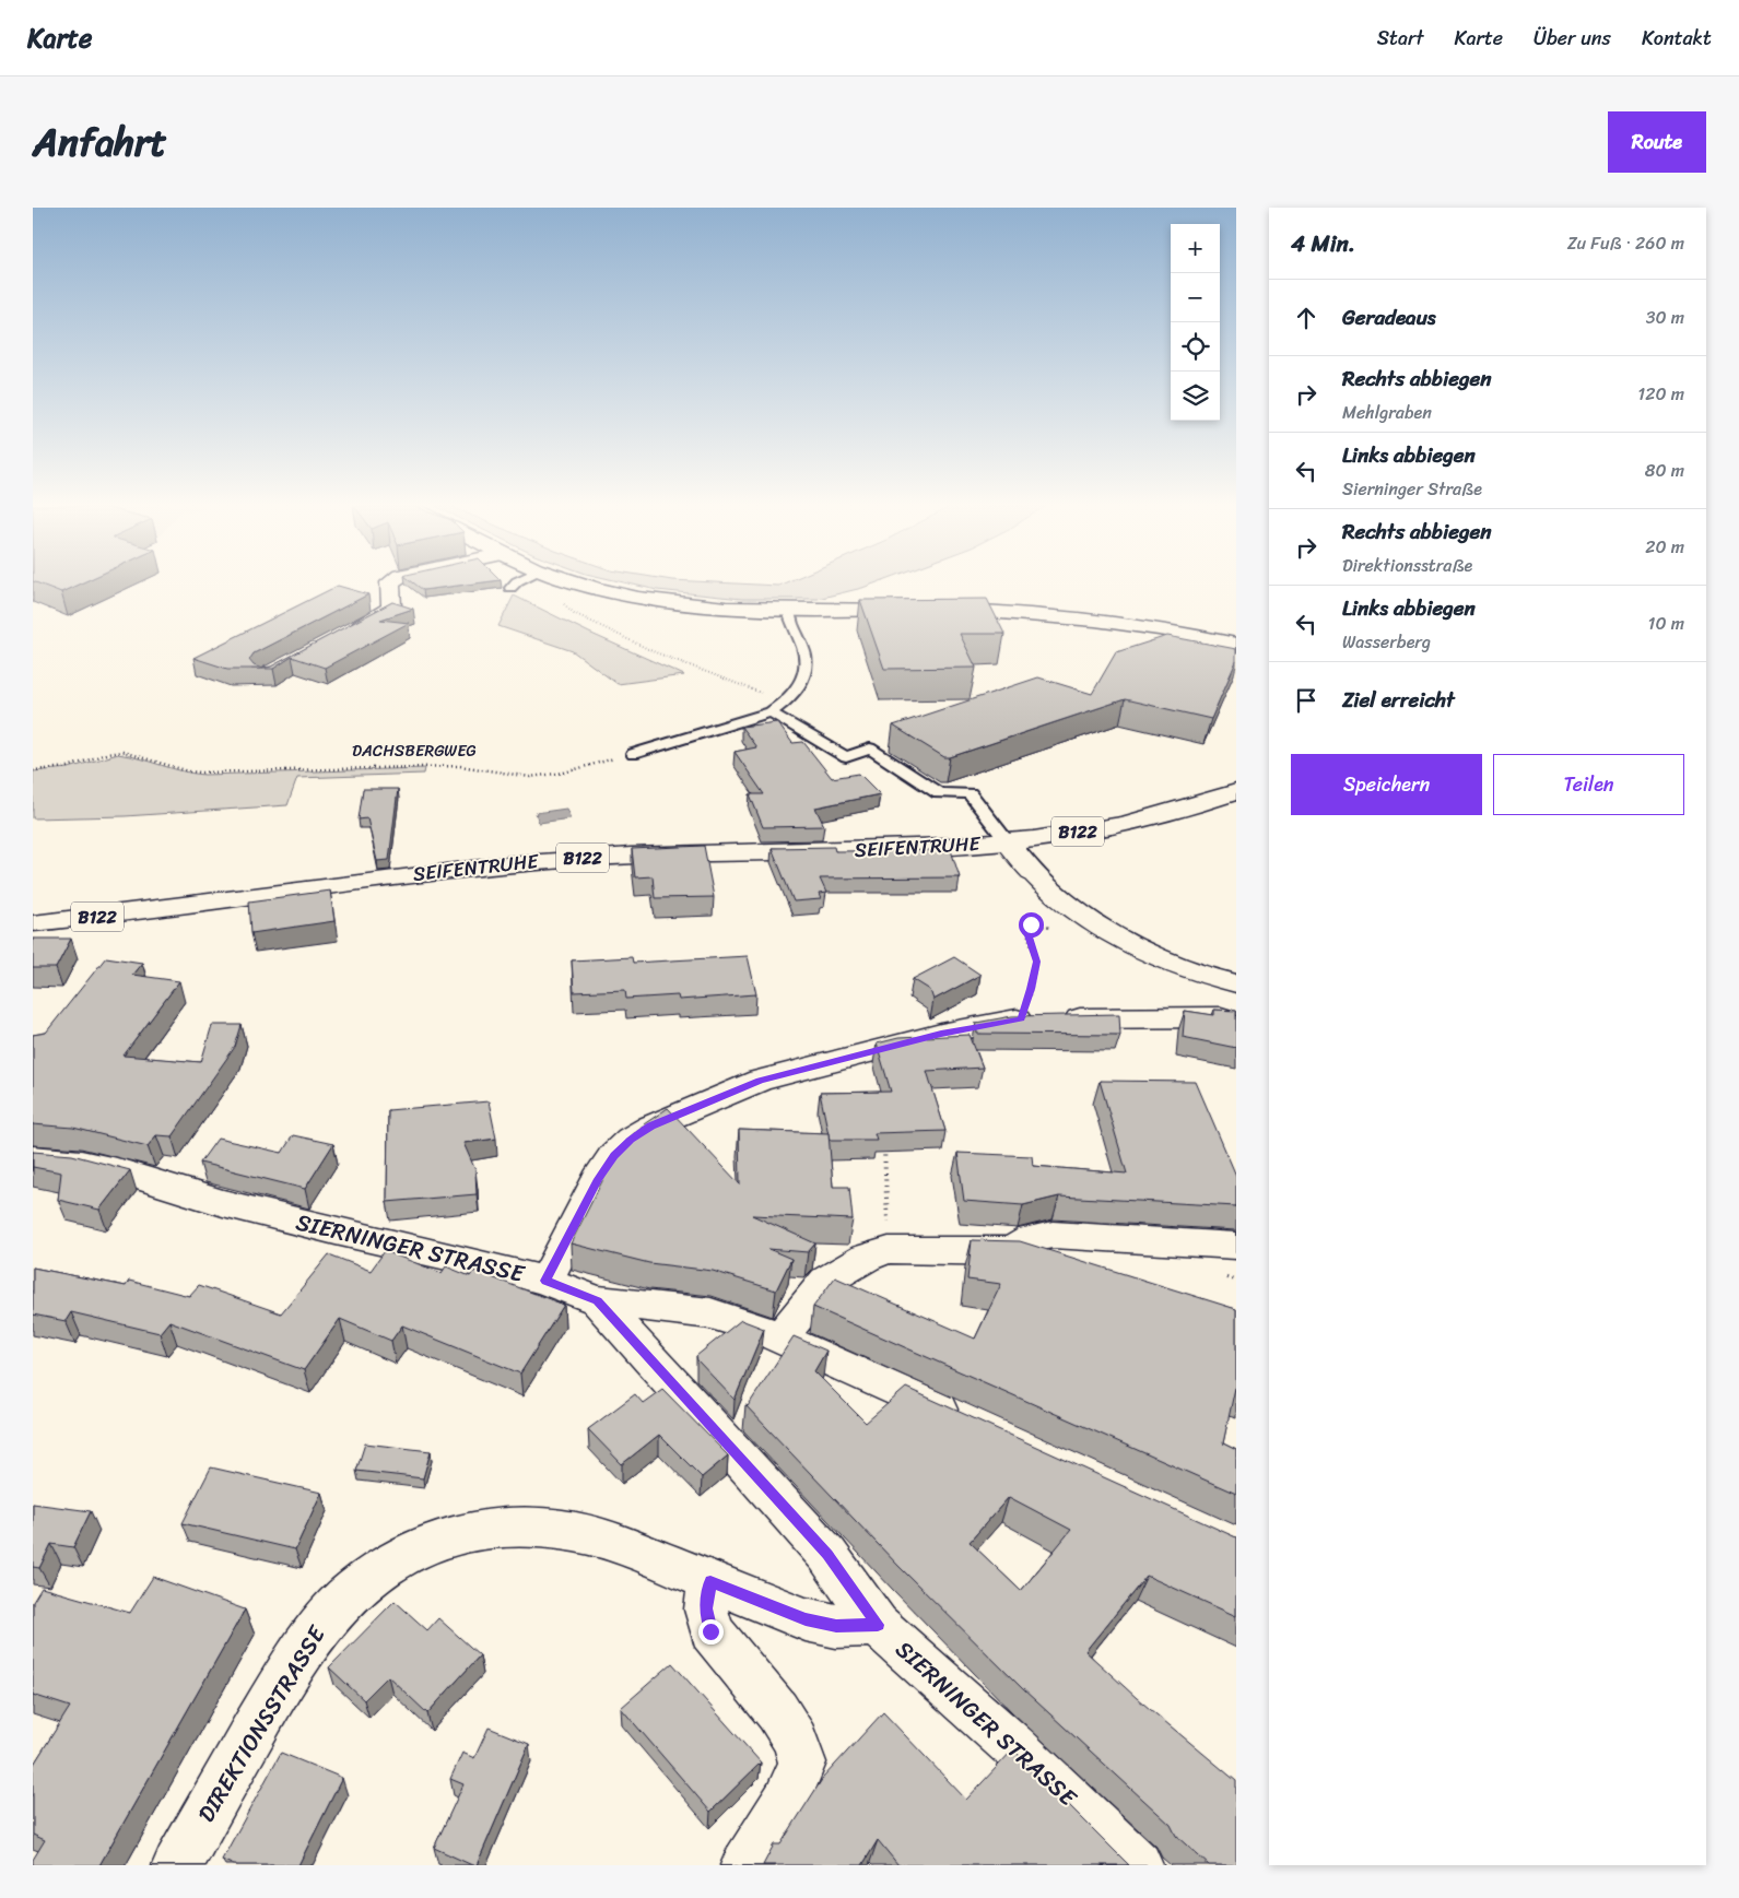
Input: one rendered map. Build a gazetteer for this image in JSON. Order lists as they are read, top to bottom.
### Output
{
  "streets": {
    "street": [
      "B122",
      "SEIFENTRUHE",
      "SIERNINGER STRASSE",
      "DIREKTIONSSTRASSE"
    ],
    "path": ["DACHSBERGWEG"]
  },
  "crossings": [
    ["SIERNINGER STRASSE", "DIREKTIONSSTRASSE"]
  ],
  "page": {
    "header": "Karte",
    "nav": [
      "Start",
      "Karte",
      "Über uns",
      "Kontakt"
    ],
    "title": "Anfahrt",
    "buttons": [
      "Route",
      ["Speichern", "Teilen"]
    ],
    "heading": ["4 Min.", "Zu Fuß · 260 m"],
    "map_buttons": ["+", "−"],
    "list": [
      ["Geradeaus", "30 m"],
      ["Rechts abbiegen", "Mehlgraben", "120 m"],
      ["Links abbiegen", "Sierninger Straße", "80 m"],
      ["Rechts abbiegen", "Direktionsstraße", "20 m"],
      ["Links abbiegen", "Wasserberg", "10 m"],
      "Ziel erreicht"
    ]
  }
}
